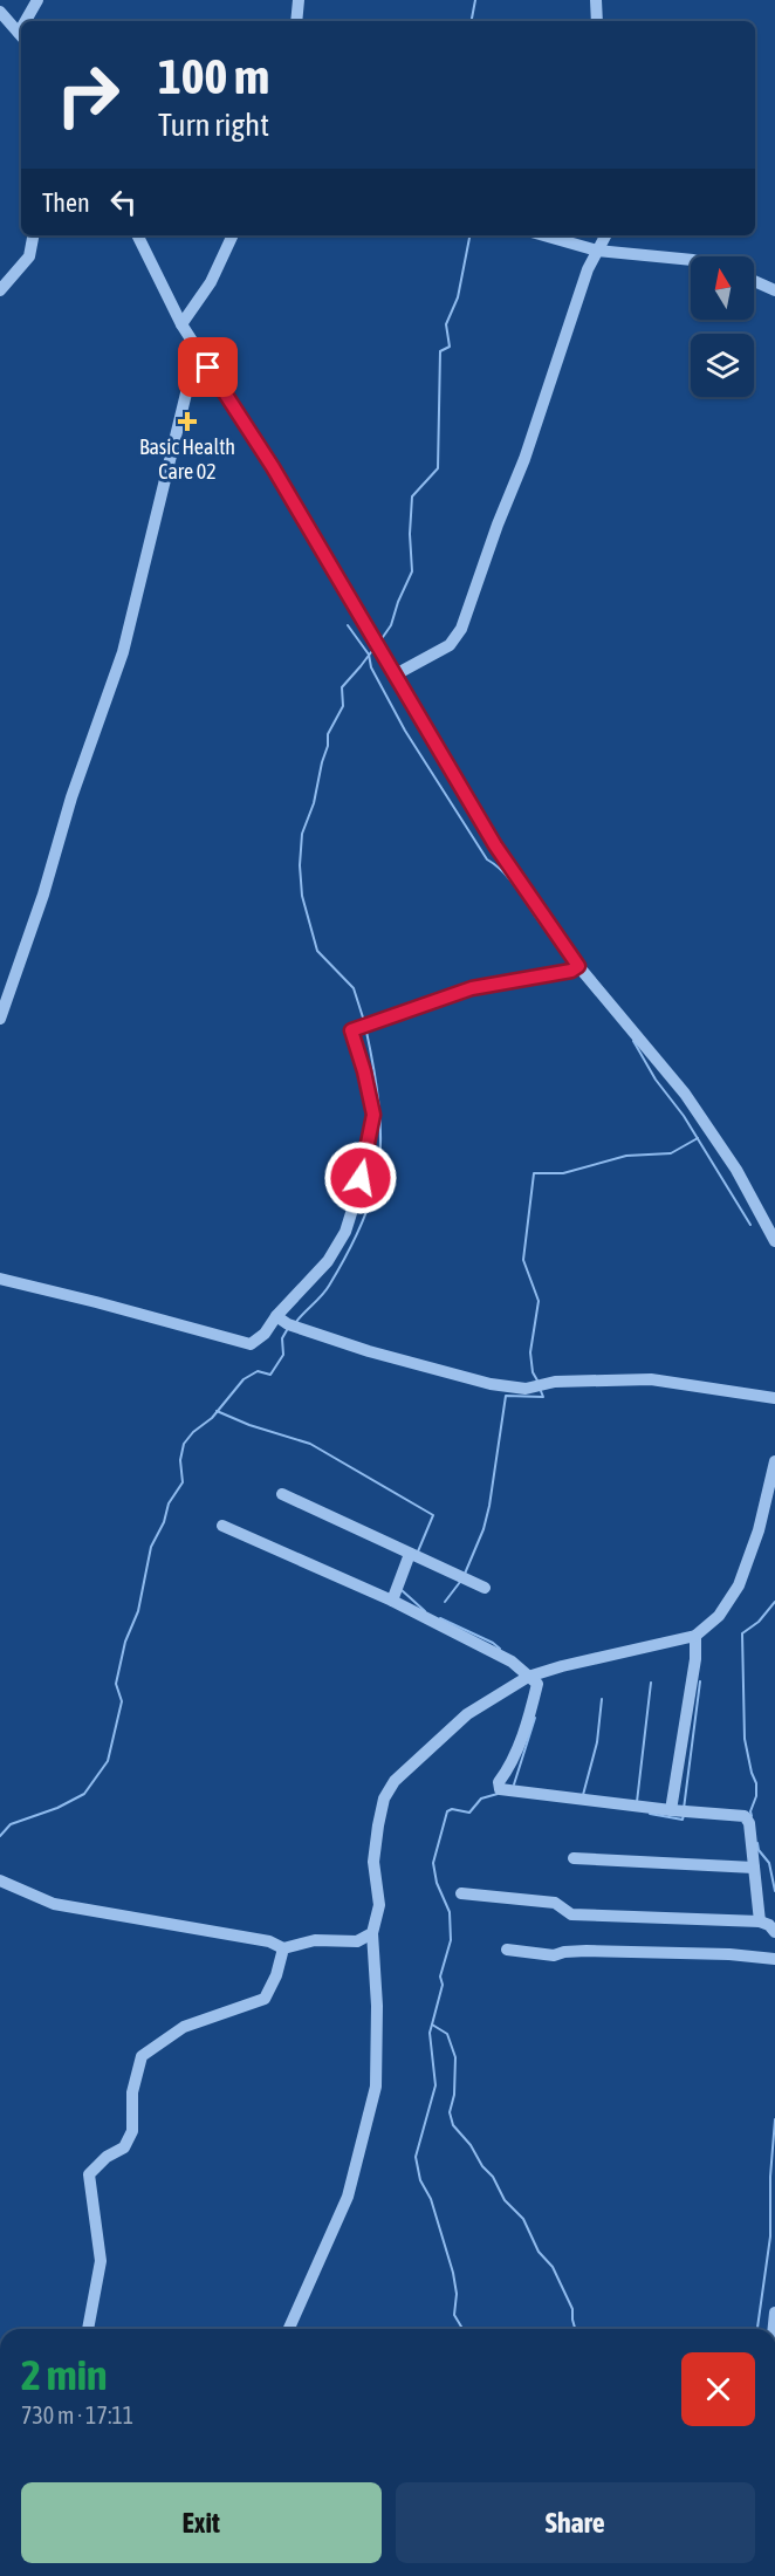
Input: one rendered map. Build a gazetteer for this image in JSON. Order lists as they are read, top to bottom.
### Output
{
  "places": {
    "health": ["Basic Health Care 02"]
  },
  "north": "top",
  "page": {
    "turn": ["100 m", "Turn right"],
    "then": "Then",
    "heading": ["2 min", "730 m · 17:11"],
    "buttons": ["Exit", "Share"]
  }
}
